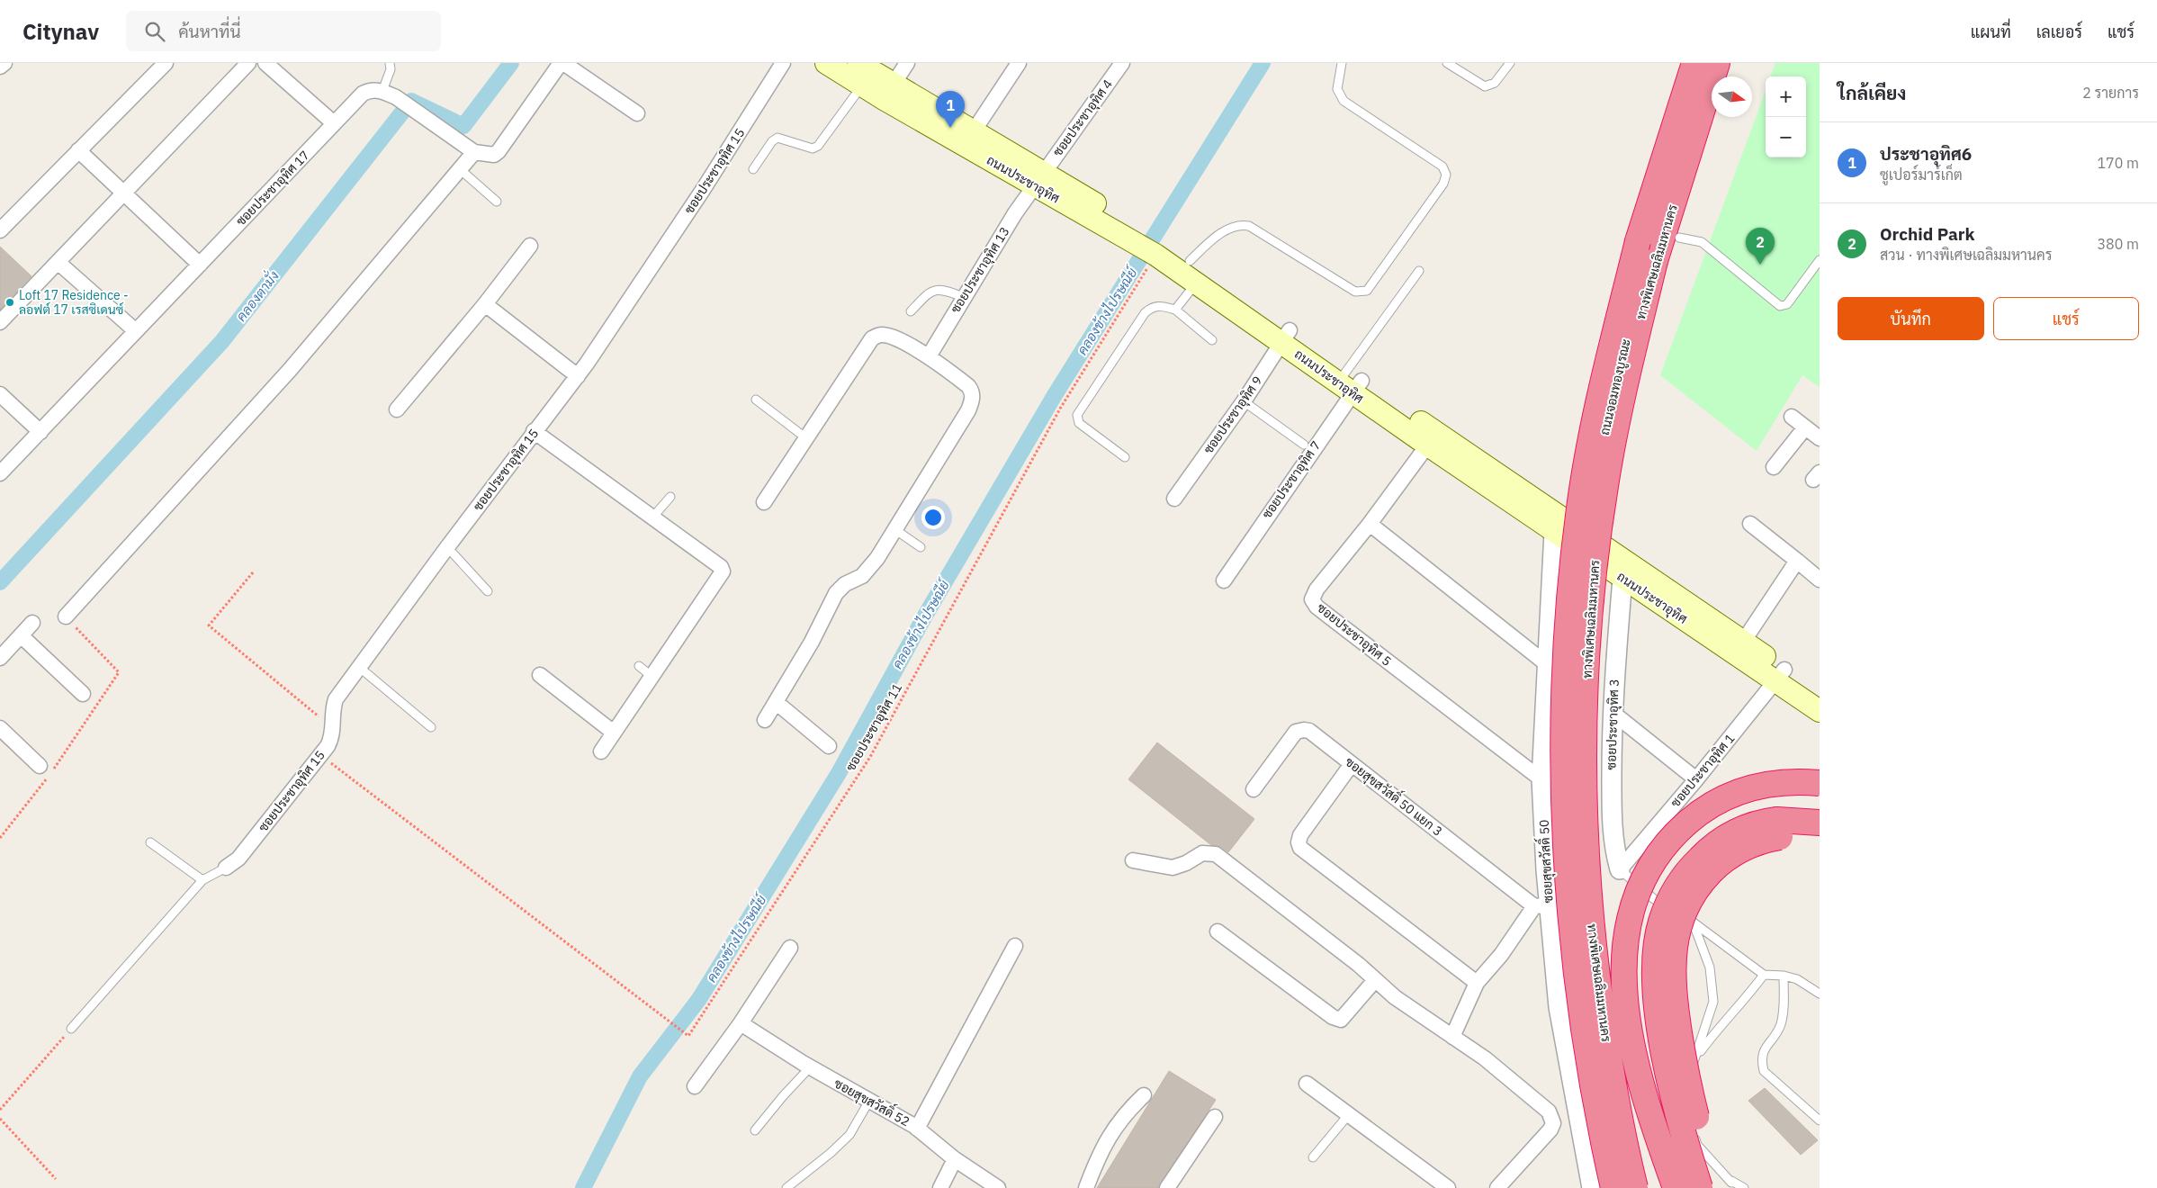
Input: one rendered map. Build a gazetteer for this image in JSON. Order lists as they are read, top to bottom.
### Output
{
  "streets": {
    "highway": ["ทางพิเศษเฉลิมมหานคร"],
    "main road": ["ถนนประชาอุทิศ"],
    "street": [
      "ซอยประชาอุทิศ 4",
      "ซอยประชาอุทิศ 15",
      "ซอยประชาอุทิศ 17",
      "ซอยประชาอุทิศ 13",
      "ถนนจอมทองบูรณะ",
      "ซอยประชาอุทิศ 9",
      "ซอยประชาอุทิศ 7",
      "ซอยประชาอุทิศ 5",
      "ซอยประชาอุทิศ 3",
      "ซอยประชาอุทิศ 1",
      "ฃอยสุขสวัสดิ์ 50 แยก 3",
      "ซอยสุขสวัสดิ์ 50",
      "ซอยสุขสวัสดิ์ 52"
    ],
    "path": ["ซอยประชาอุทิศ 11"]
  },
  "crossings": [
    ["ซอยประชาอุทิศ 4", "ถนนประชาอุทิศ"],
    ["ซอยประชาอุทิศ 4", "ซอยประชาอุทิศ 13"],
    ["ซอยประชาอุทิศ 15", "ซอยประชาอุทิศ 11"],
    ["ถนนประชาอุทิศ", "ซอยประชาอุทิศ 13"],
    ["ถนนประชาอุทิศ", "ถนนจอมทองบูรณะ"],
    ["ถนนประชาอุทิศ", "ซอยประชาอุทิศ 9"],
    ["ถนนประชาอุทิศ", "ซอยประชาอุทิศ 7"],
    ["ถนนประชาอุทิศ", "ซอยประชาอุทิศ 5"],
    ["ถนนประชาอุทิศ", "ซอยประชาอุทิศ 3"],
    ["ถนนประชาอุทิศ", "ซอยประชาอุทิศ 11"],
    ["ถนนประชาอุทิศ", "ซอยประชาอุทิศ 1"],
    ["ถนนประชาอุทิศ", "ซอยสุขสวัสดิ์ 50"],
    ["ซอยประชาอุทิศ 5", "ซอยสุขสวัสดิ์ 50"],
    ["ซอยประชาอุทิศ 3", "ซอยประชาอุทิศ 1"],
    ["ฃอยสุขสวัสดิ์ 50 แยก 3", "ซอยสุขสวัสดิ์ 50"]
  ],
  "water": ["คลองตามั่ง", "คลองข้างไปรษณีย์"],
  "places": ["Loft 17 Residence - ลอฟต์ 17 เรสซิเดนซ์"],
  "north": "right",
  "page": {
    "header": "Citynav",
    "search": "ค้นหาที่นี่",
    "nav": ["แผนที่", "เลเยอร์", "แชร์"],
    "heading": ["ใกล้เคียง", "2 รายการ"],
    "map_buttons": ["+", "−"],
    "pins": ["1", "2"],
    "list": [
      {
        "mark": "1",
        "name": "ประชาอุทิศ6",
        "note": "ซูเปอร์มาร์เก็ต",
        "value": "170 m"
      },
      {
        "mark": "2",
        "name": "Orchid Park",
        "note": "สวน · ทางพิเศษเฉลิมมหานคร",
        "value": "380 m"
      }
    ],
    "buttons": ["บันทึก", "แชร์"]
  }
}
